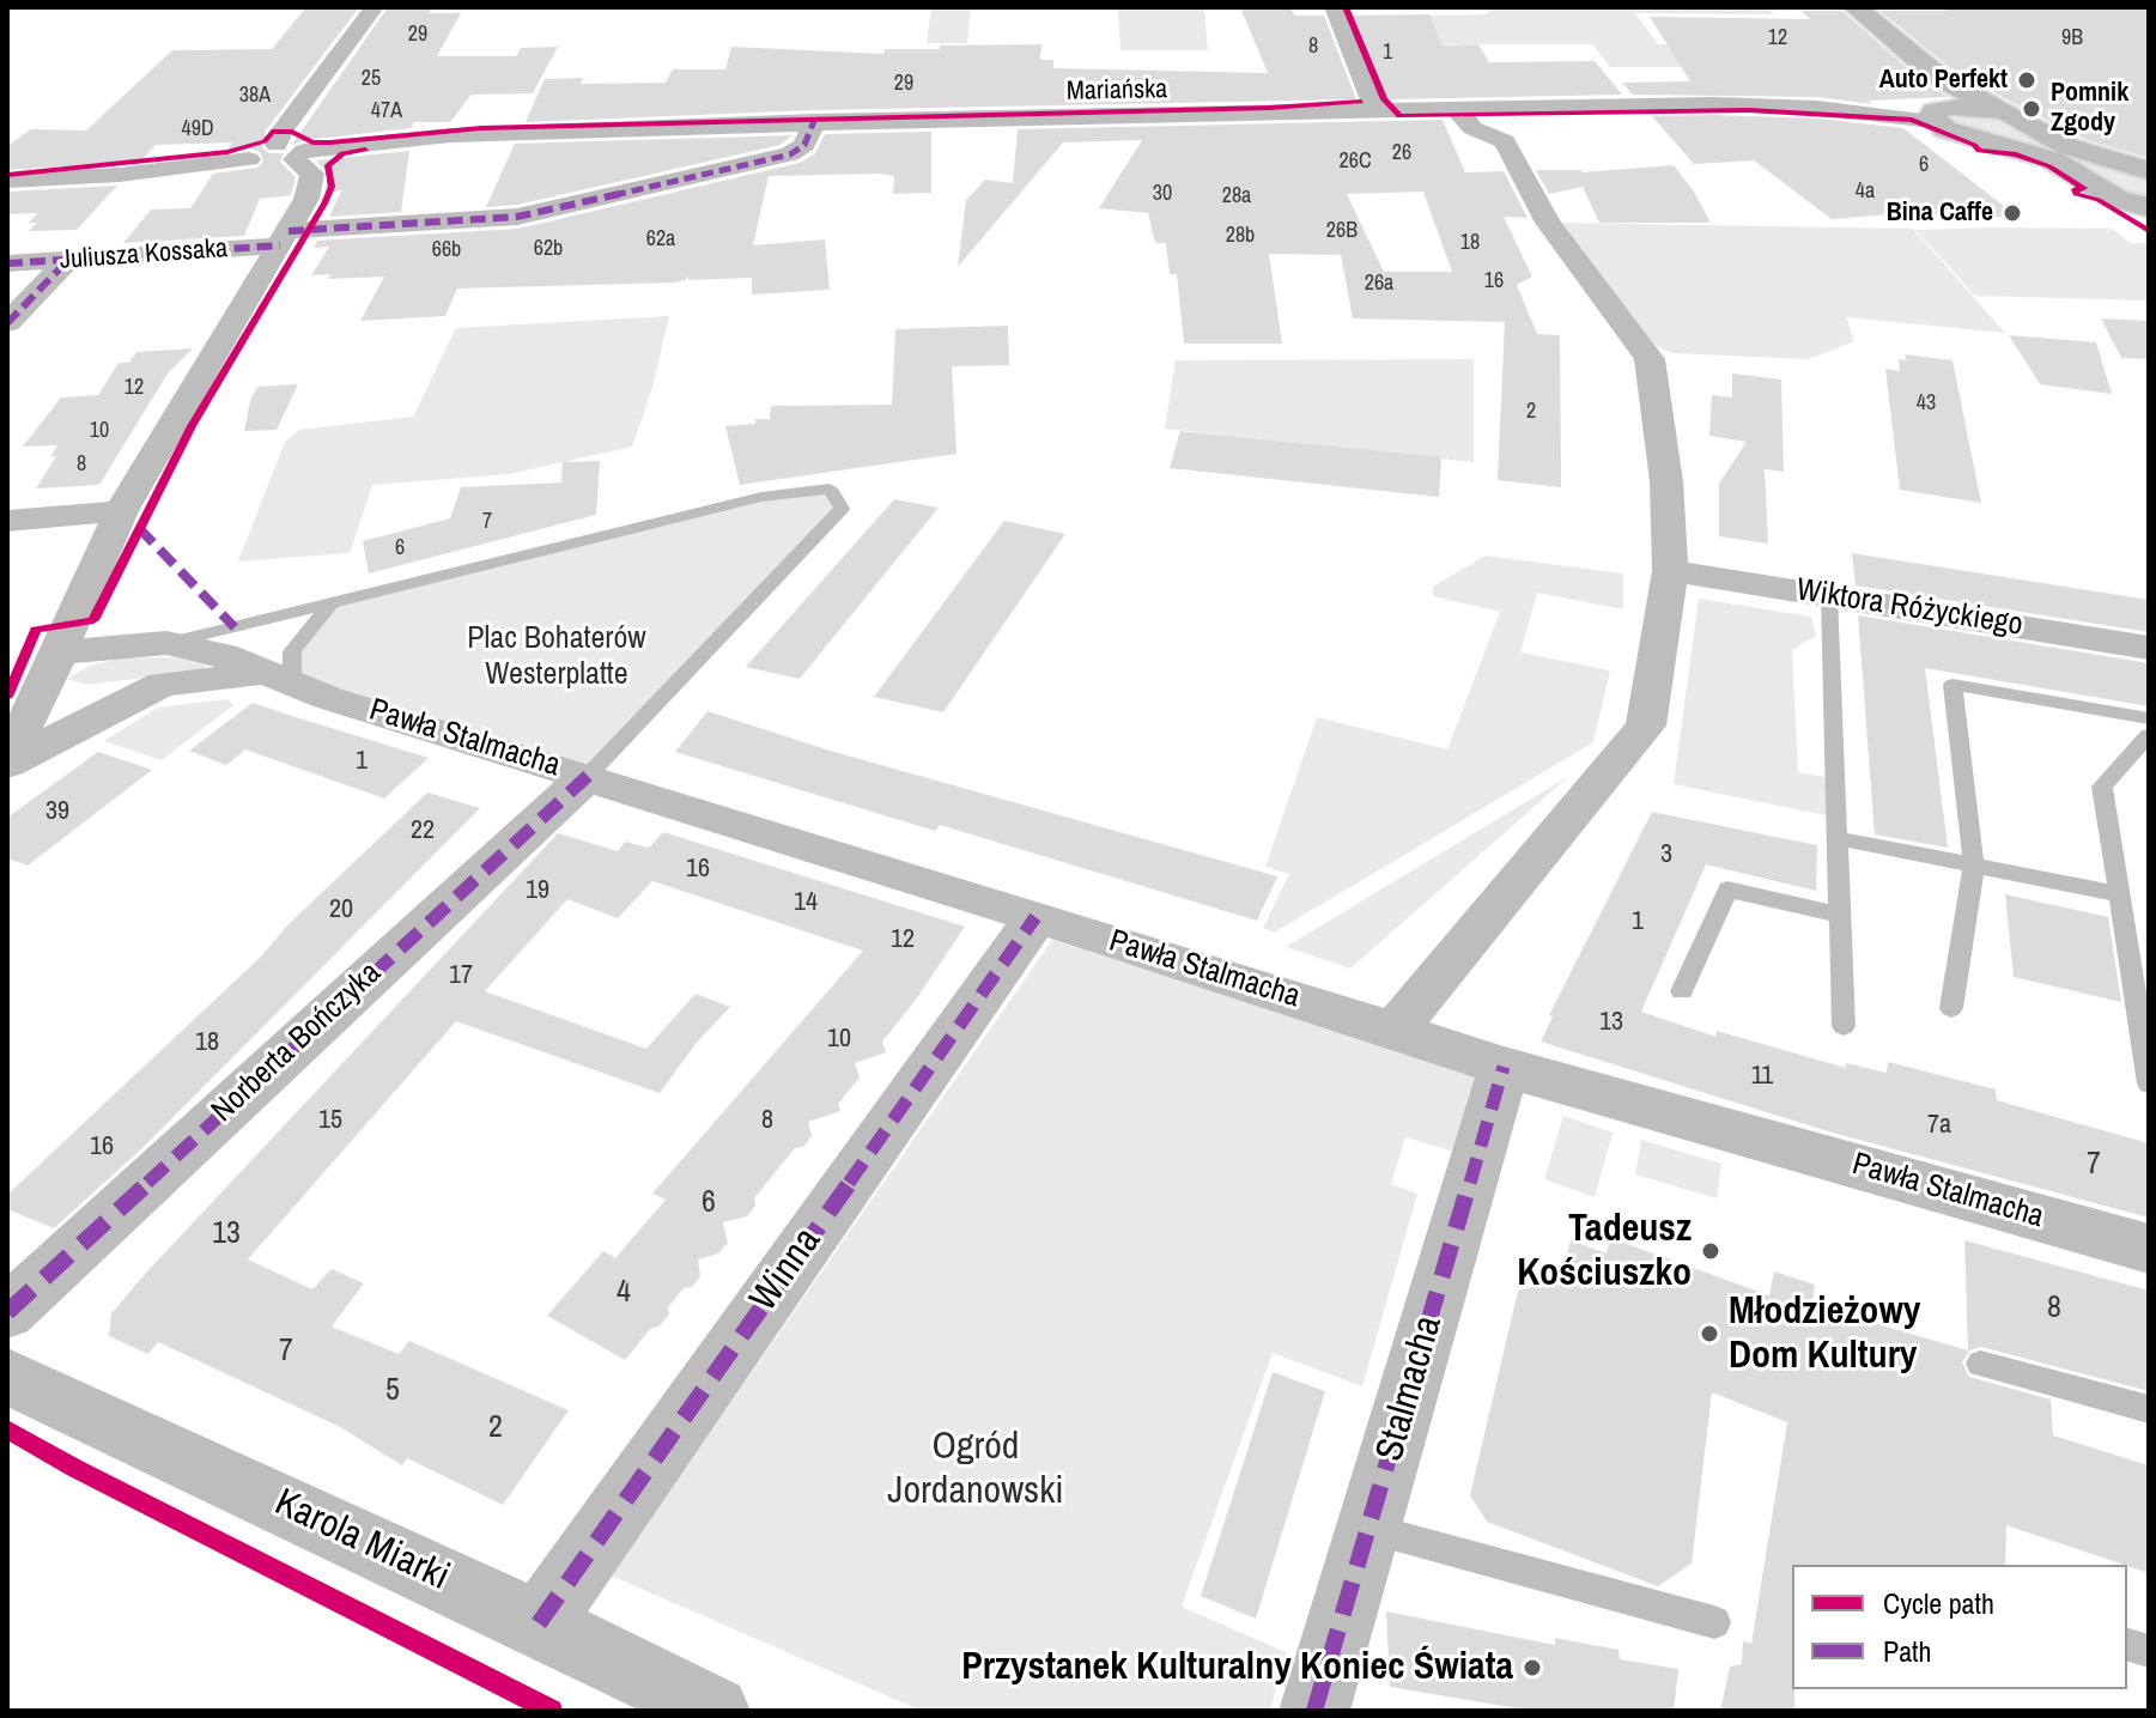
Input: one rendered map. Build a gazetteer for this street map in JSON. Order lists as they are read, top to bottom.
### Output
{
  "streets": {
    "street": [
      "Mariańska",
      "Juliusza Kossaka",
      "Wiktora Różyckiego",
      "Pawła Stalmacha",
      "Norberta Bończyka",
      "Winna",
      "Stalmacha",
      "Karola Miarki"
    ]
  },
  "crossings": [
    ["Pawła Stalmacha", "Norberta Bończyka"],
    ["Pawła Stalmacha", "Winna"],
    ["Pawła Stalmacha", "Stalmacha"],
    ["Winna", "Karola Miarki"]
  ],
  "parks": ["Plac Bohaterów Westerplatte", "Ogród Jordanowski"],
  "places": [
    "Auto Perfekt",
    "Pomnik Zgody",
    "Bina Caffe",
    "Tadeusz Kościuszko",
    "Młodzieżowy Dom Kultury",
    "Przystanek Kulturalny Koniec Świata"
  ],
  "house_numbers": [
    "29",
    "12",
    "9B",
    "8",
    "1",
    "25",
    "29",
    "38A",
    "47A",
    "49D",
    "26",
    "26C",
    "6",
    "4a",
    "30",
    "28a",
    "26B",
    "28b",
    "62a",
    "18",
    "62b",
    "66b",
    "16",
    "26a",
    "12",
    "43",
    "2",
    "10",
    "8",
    "7",
    "6",
    "1",
    "39",
    "22",
    "3",
    "16",
    "19",
    "14",
    "20",
    "1",
    "12",
    "17",
    "13",
    "10",
    "18",
    "11",
    "15",
    "8",
    "7a",
    "16",
    "7",
    "6",
    "13",
    "4",
    "8",
    "7",
    "5",
    "2"
  ],
  "legend": ["Cycle path", "Path"]
}
